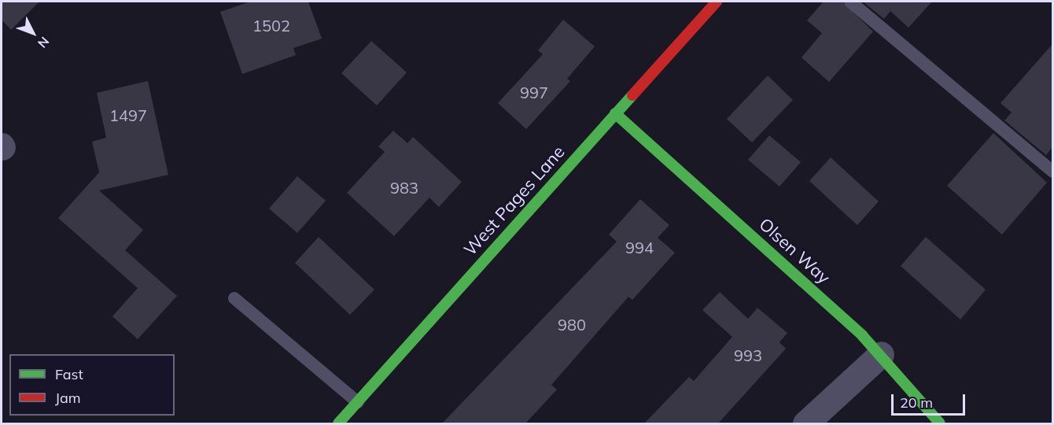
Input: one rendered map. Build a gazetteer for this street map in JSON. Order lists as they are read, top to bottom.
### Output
{
  "streets": {
    "street": ["West Pages Lane", "Olsen Way"]
  },
  "crossings": [
    ["West Pages Lane", "Olsen Way"]
  ],
  "house_numbers": [
    "1502",
    "997",
    "1497",
    "983",
    "994",
    "980",
    "993"
  ],
  "legend": ["Fast", "Jam"],
  "scale_bar": "20 m",
  "north": "bottom right"
}
